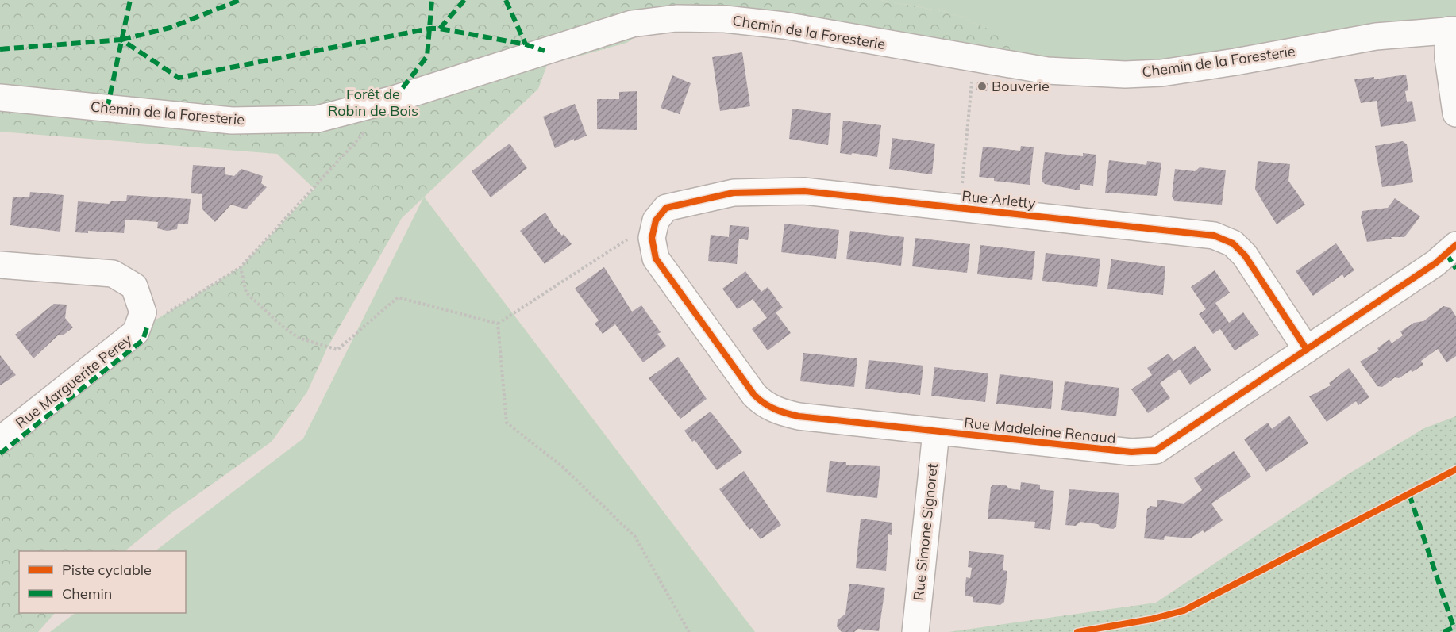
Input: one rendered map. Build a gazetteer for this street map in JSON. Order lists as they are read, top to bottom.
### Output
{
  "streets": {
    "street": [
      "Chemin de la Foresterie",
      "Rue Arletty",
      "Rue Marguerite Perey",
      "Rue Madeleine Renaud",
      "Rue Simone Signoret"
    ]
  },
  "crossings": [
    ["Rue Arletty", "Rue Madeleine Renaud"],
    ["Rue Madeleine Renaud", "Rue Simone Signoret"]
  ],
  "parks": ["Forêt de Robin de Bois"],
  "places": ["Bouverie"],
  "legend": ["Piste cyclable", "Chemin"]
}
